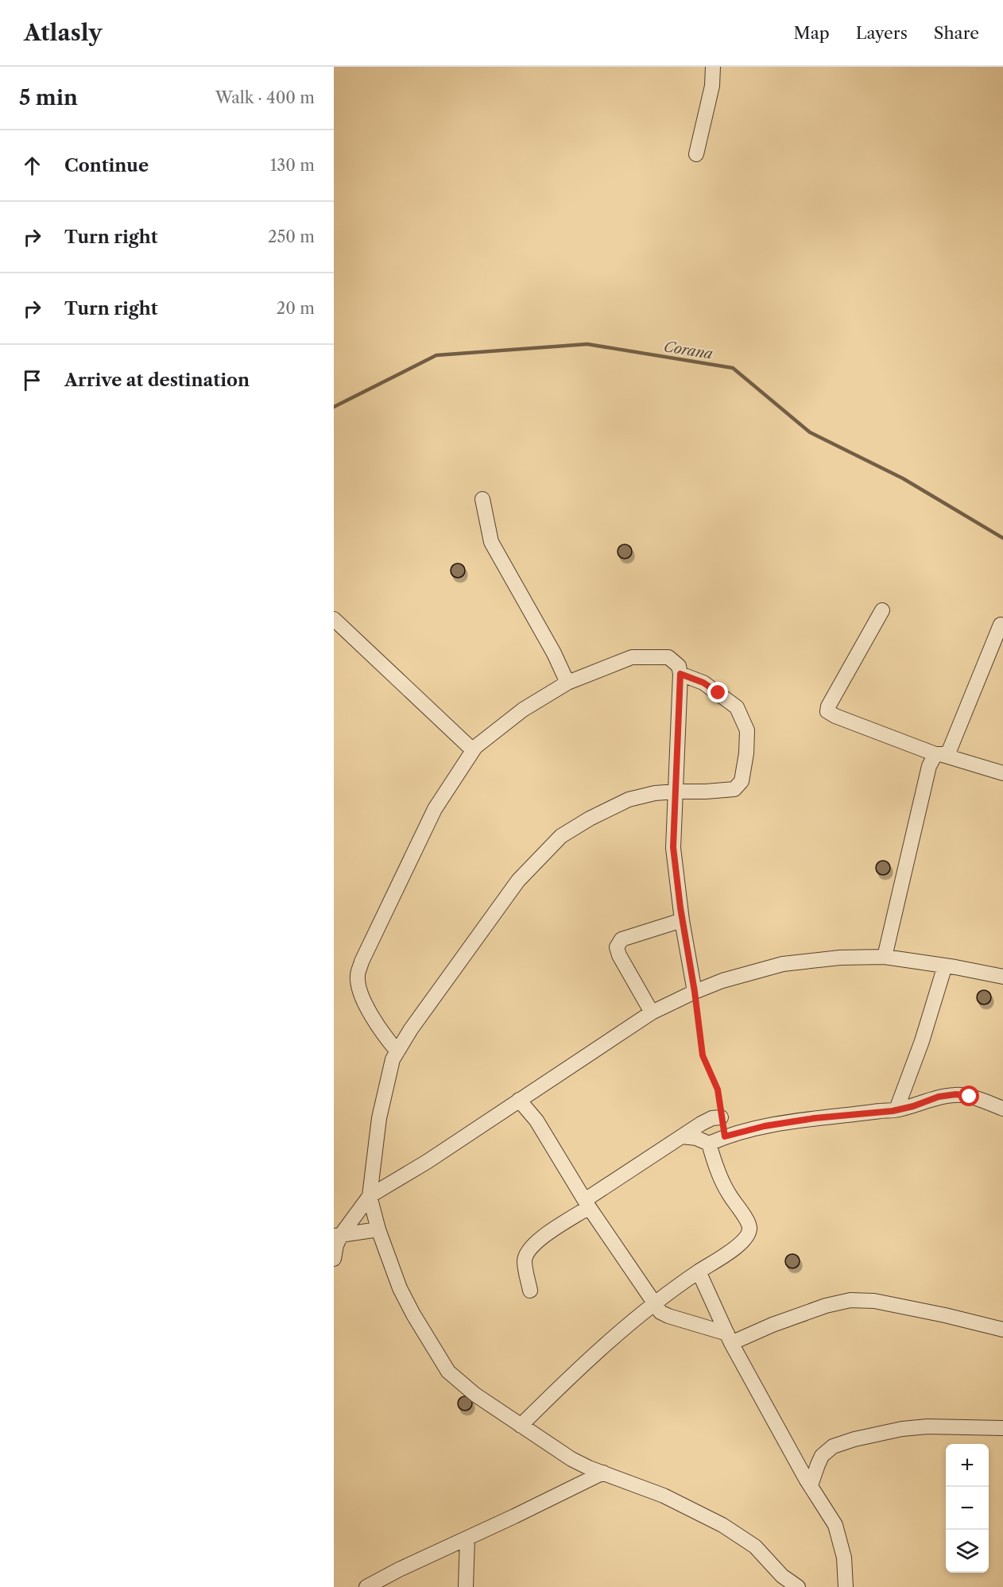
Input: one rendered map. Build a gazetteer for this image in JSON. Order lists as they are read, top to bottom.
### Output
{
  "water": ["Corana"],
  "page": {
    "header": "Atlasly",
    "nav": ["Map", "Layers", "Share"],
    "heading": ["5 min", "Walk · 400 m"],
    "list": [
      ["Continue", "130 m"],
      ["Turn right", "250 m"],
      ["Turn right", "20 m"],
      "Arrive at destination"
    ],
    "map_buttons": ["+", "−"]
  }
}
